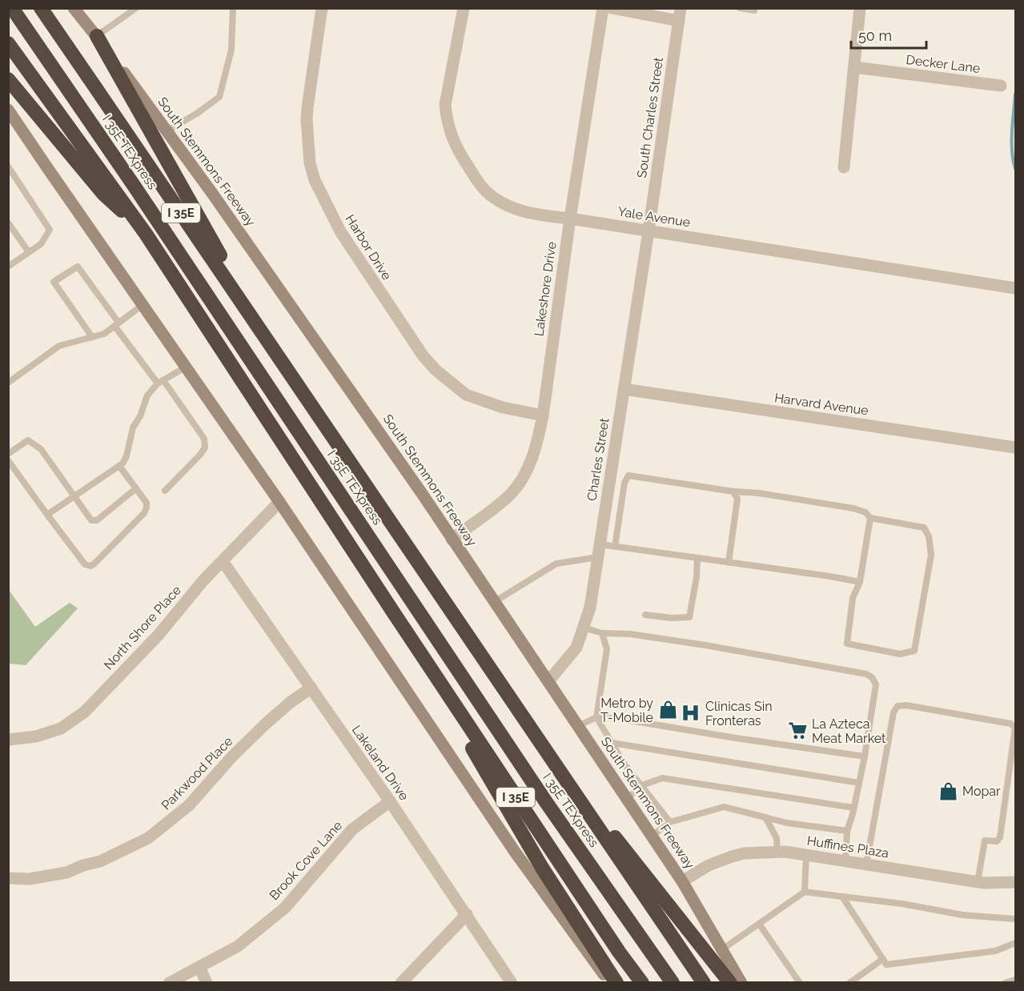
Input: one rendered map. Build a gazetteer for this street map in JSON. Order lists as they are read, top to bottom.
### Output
{
  "streets": {
    "highway": ["I 35E TEXpress", "I 35E"],
    "main road": ["South Stemmons Freeway"],
    "street": [
      "Decker Lane",
      "South Charles Street",
      "Yale Avenue",
      "Harbor Drive",
      "Lakeshore Drive",
      "Harvard Avenue",
      "Charles Street",
      "North Shore Place",
      "Lakeland Drive",
      "Parkwood Place",
      "Huffines Plaza",
      "Brook Cove Lane"
    ]
  },
  "crossings": [
    ["South Charles Street", "Yale Avenue"],
    ["South Charles Street", "Charles Street"],
    ["South Stemmons Freeway", "Lakeshore Drive"],
    ["South Stemmons Freeway", "Charles Street"],
    ["South Stemmons Freeway", "Huffines Plaza"],
    ["Yale Avenue", "Lakeshore Drive"],
    ["Yale Avenue", "Charles Street"],
    ["Harbor Drive", "Lakeshore Drive"],
    ["Harvard Avenue", "Charles Street"],
    ["North Shore Place", "Lakeland Drive"],
    ["Lakeland Drive", "Parkwood Place"],
    ["Lakeland Drive", "Brook Cove Lane"]
  ],
  "places": {
    "shop": ["Metro by T-Mobile", "Mopar"],
    "hospital": ["Clinicas Sin Fronteras"],
    "supermarket": ["La Azteca Meat Market"]
  },
  "scale_bar": "50 m"
}
